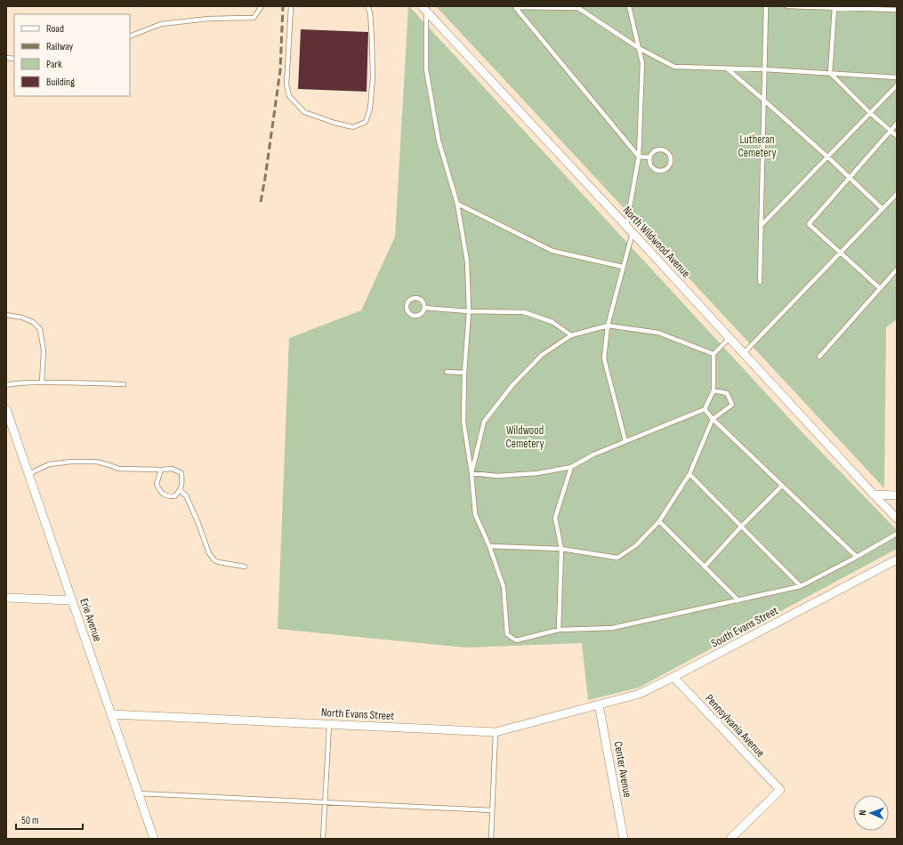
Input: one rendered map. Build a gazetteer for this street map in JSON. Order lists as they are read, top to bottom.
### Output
{
  "streets": {
    "street": [
      "North Wildwood Avenue",
      "Erie Avenue",
      "South Evans Street",
      "North Evans Street",
      "Pennsylvania Avenue",
      "Center Avenue"
    ]
  },
  "crossings": [
    ["Erie Avenue", "North Evans Street"],
    ["South Evans Street", "North Evans Street"],
    ["South Evans Street", "Pennsylvania Avenue"],
    ["South Evans Street", "Center Avenue"],
    ["North Evans Street", "Center Avenue"]
  ],
  "parks": ["Lutheran Cemetery", "Wildwood Cemetery"],
  "legend": [
    "Road",
    "Railway",
    "Park",
    "Building"
  ],
  "scale_bar": "50 m",
  "north": "left"
}
